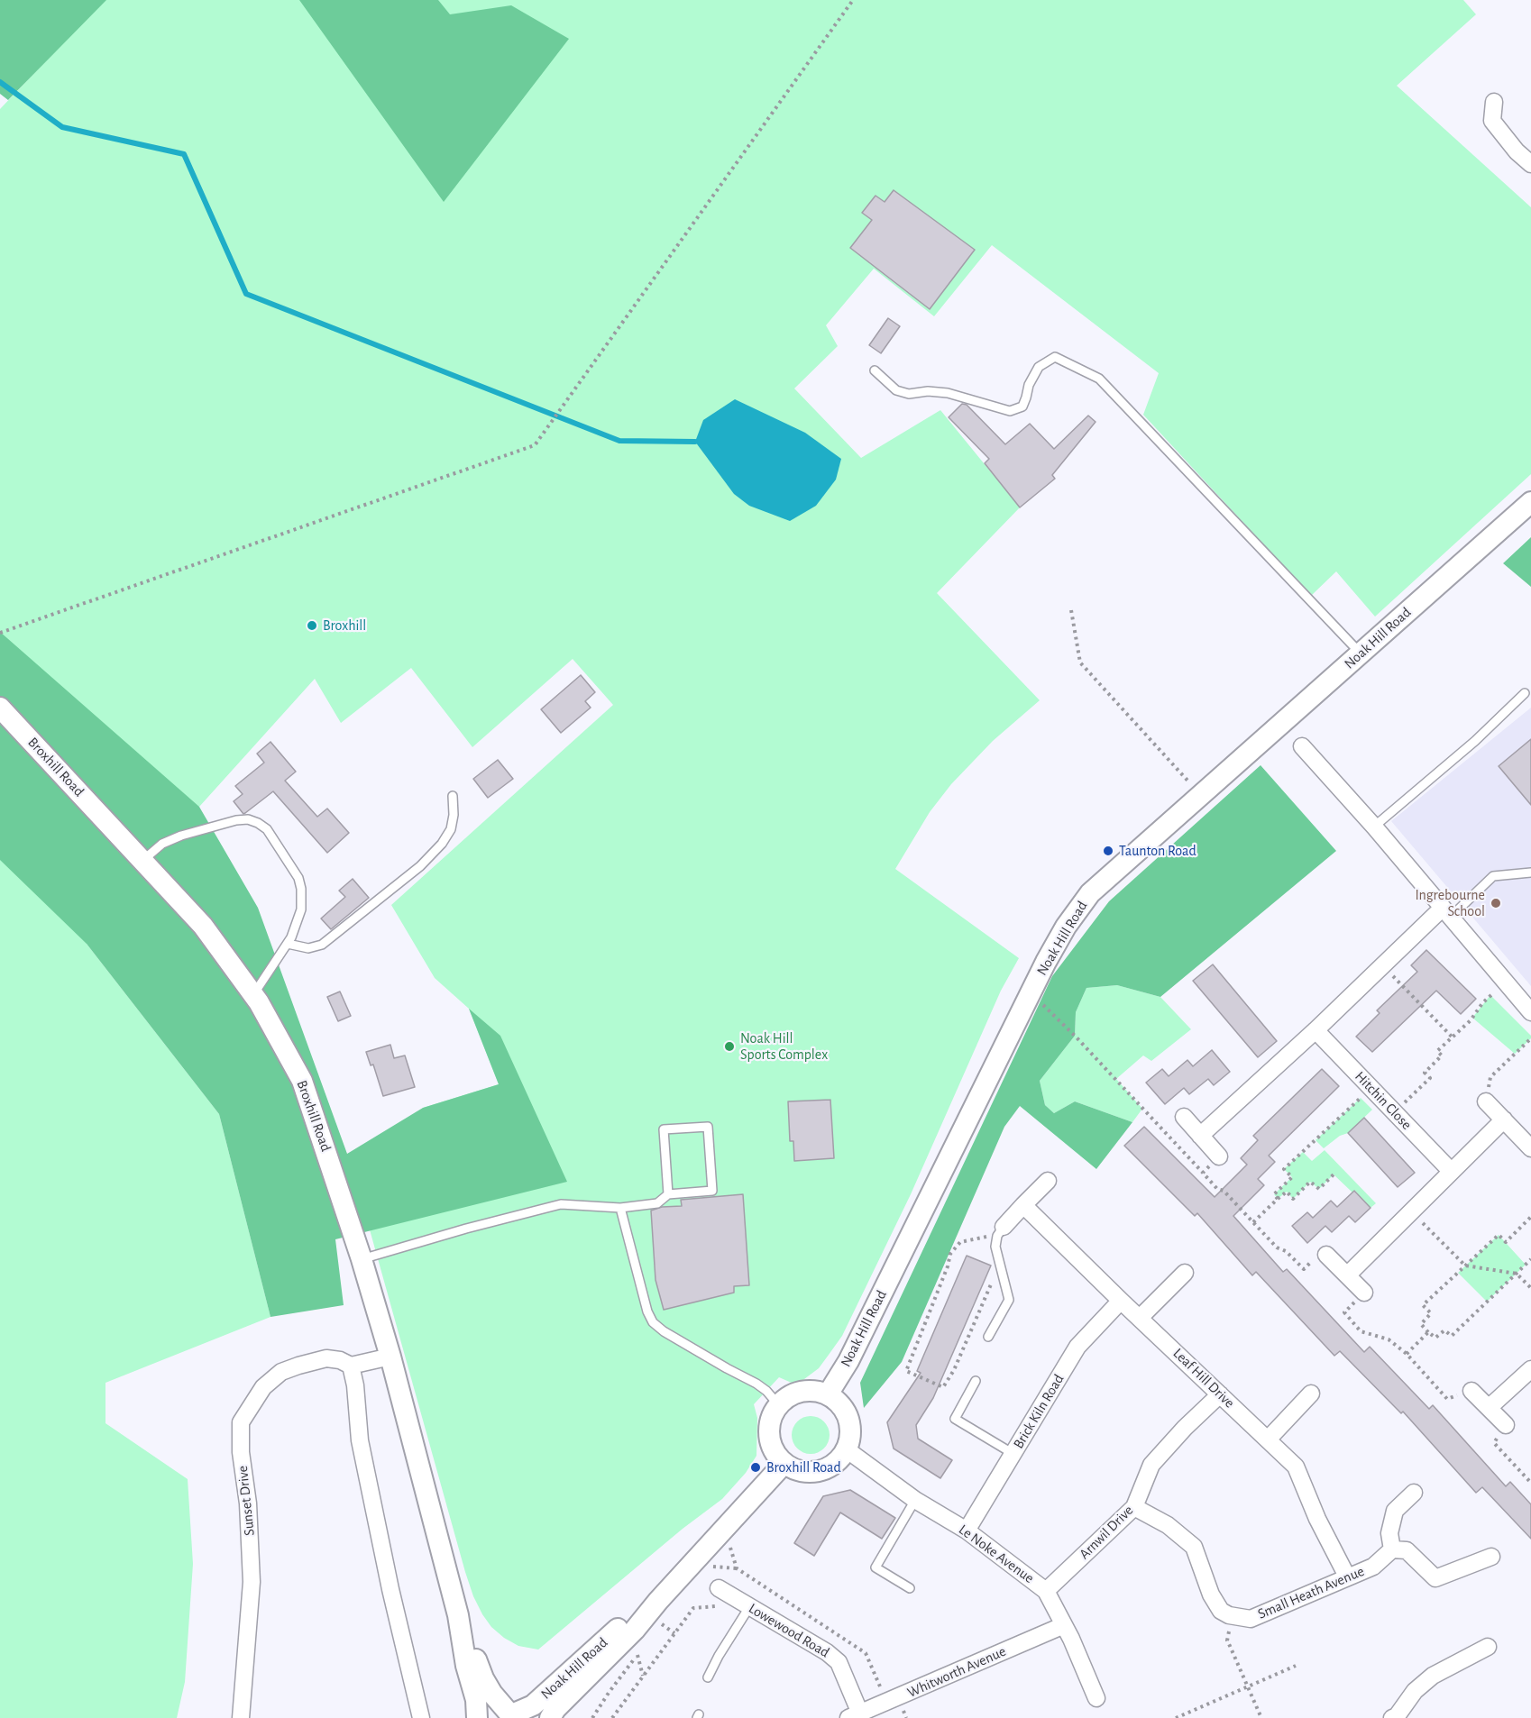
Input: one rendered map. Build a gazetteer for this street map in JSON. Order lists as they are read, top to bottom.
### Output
{
  "streets": {
    "street": [
      "Noak Hill Road",
      "Broxhill Road",
      "Hitchin Close",
      "Leaf Hill Drive",
      "Brick Kiln Road",
      "Sunset Drive",
      "Arnwil Drive",
      "Le Noke Avenue",
      "Small Heath Avenue",
      "Lowewood Road",
      "Whitworth Avenue"
    ]
  },
  "crossings": [
    ["Noak Hill Road", "Broxhill Road"],
    ["Noak Hill Road", "Le Noke Avenue"],
    ["Broxhill Road", "Sunset Drive"],
    ["Leaf Hill Drive", "Brick Kiln Road"],
    ["Leaf Hill Drive", "Arnwil Drive"],
    ["Leaf Hill Drive", "Small Heath Avenue"],
    ["Brick Kiln Road", "Le Noke Avenue"],
    ["Arnwil Drive", "Le Noke Avenue"],
    ["Le Noke Avenue", "Whitworth Avenue"],
    ["Lowewood Road", "Whitworth Avenue"]
  ],
  "places": [
    "Broxhill",
    "Taunton Road",
    "Ingrebourne School",
    "Noak Hill Sports Complex",
    "Broxhill Road"
  ]
}
